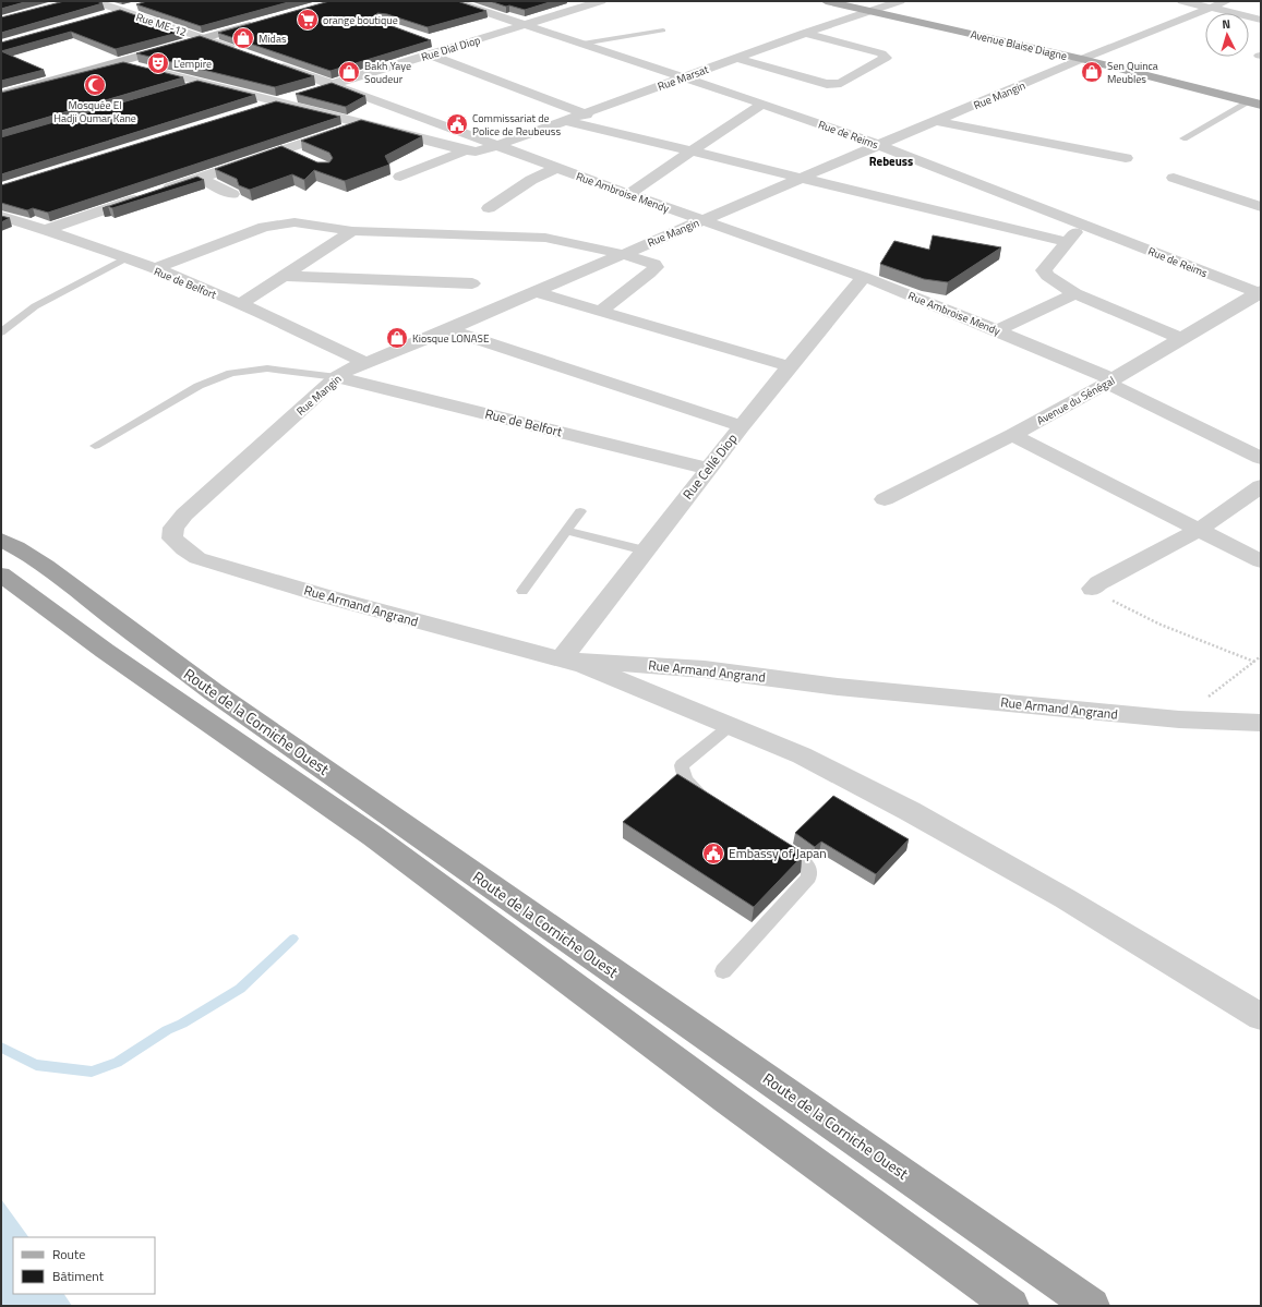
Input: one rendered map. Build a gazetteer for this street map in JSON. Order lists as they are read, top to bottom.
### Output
{
  "streets": {
    "highway": ["Route de la Corniche Ouest"],
    "main road": ["Avenue Blaise Diagne"],
    "street": [
      "Rue ME-12",
      "Rue Dial Diop",
      "Rue Marsat",
      "Rue Mangin",
      "Rue de Reims",
      "Rue Ambroise Mendy",
      "Rue de Belfort",
      "Avenue du Sénégal",
      "Rue Cellé Diop",
      "Rue Armand Angrand"
    ]
  },
  "crossings": [
    ["Avenue Blaise Diagne", "Rue Marsat"],
    ["Avenue Blaise Diagne", "Rue Mangin"],
    ["Rue Dial Diop", "Rue de Reims"],
    ["Rue Dial Diop", "Rue Ambroise Mendy"],
    ["Rue Marsat", "Rue de Reims"],
    ["Rue Marsat", "Rue Ambroise Mendy"],
    ["Rue Mangin", "Rue de Reims"],
    ["Rue Mangin", "Rue Ambroise Mendy"],
    ["Rue Mangin", "Rue de Belfort"],
    ["Rue Mangin", "Rue Armand Angrand"],
    ["Rue de Reims", "Avenue du Sénégal"],
    ["Rue Ambroise Mendy", "Avenue du Sénégal"],
    ["Rue Ambroise Mendy", "Rue Cellé Diop"],
    ["Rue de Belfort", "Rue Cellé Diop"],
    ["Rue Cellé Diop", "Rue Armand Angrand"]
  ],
  "districts": ["Rebeuss"],
  "places": {
    "supermarket": ["orange boutique"],
    "shop": [
      "Midas",
      "Bakh Yaye Soudeur",
      "Sen Quinca Meubles",
      "Kiosque LONASE"
    ],
    "theatre": ["L'empire"],
    "mosque": ["Mosquée El Hadji Oumar Kane"],
    "public building": ["Commissariat de Police de Reubeuss", "Embassy of Japan"]
  },
  "legend": ["Route", "Bâtiment"],
  "north": "top"
}
